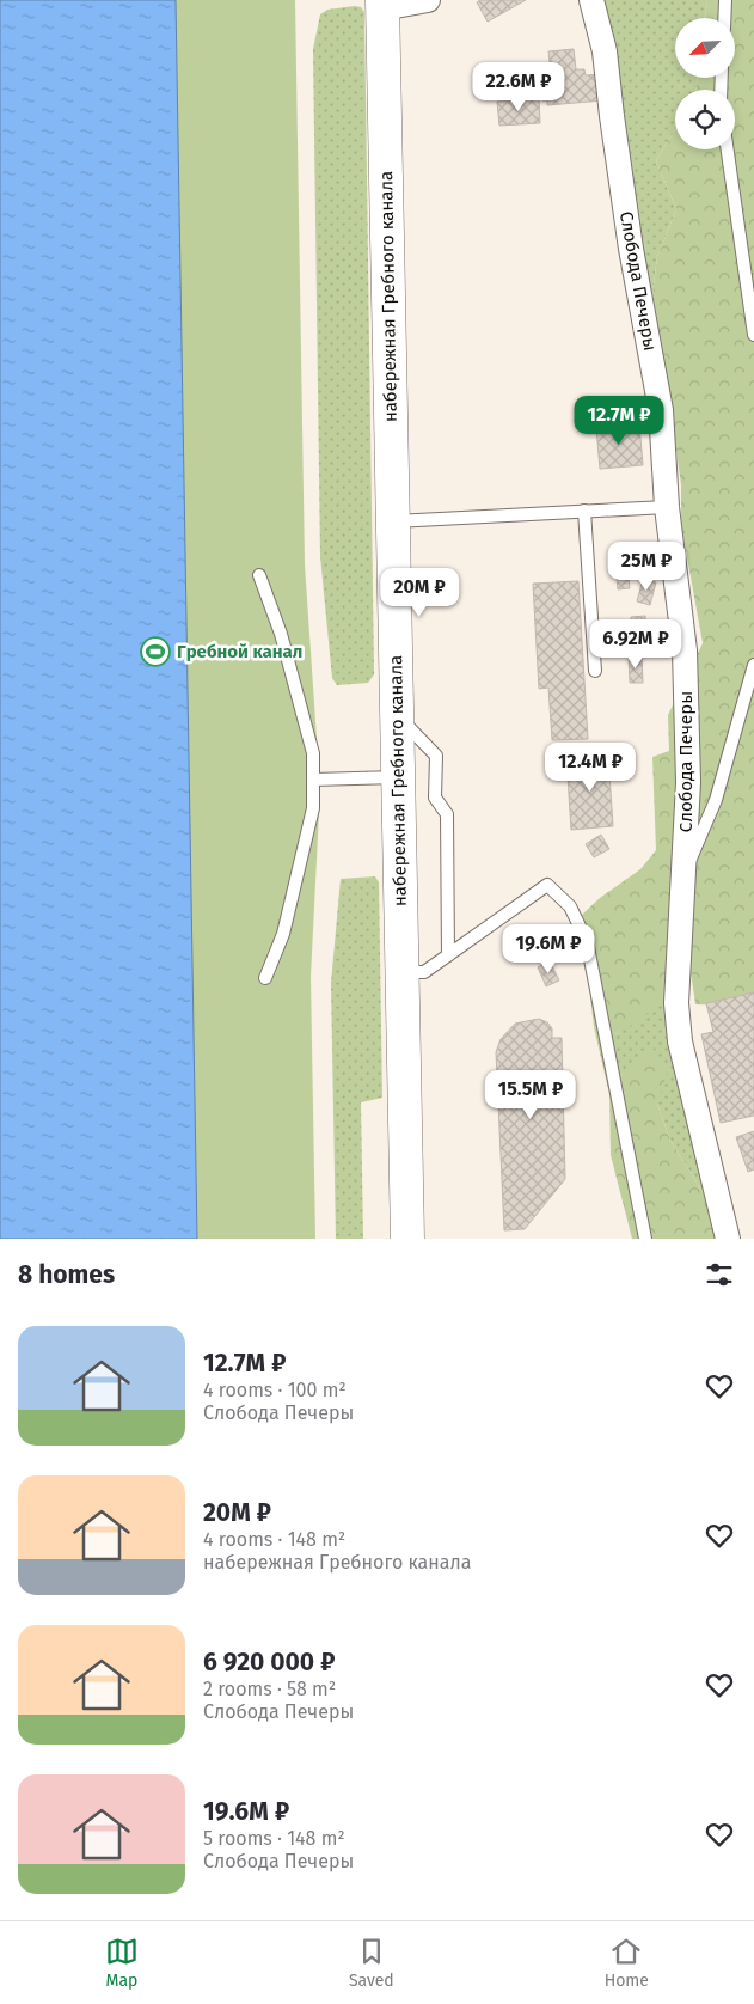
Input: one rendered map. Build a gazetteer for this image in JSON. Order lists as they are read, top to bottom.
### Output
{
  "streets": {
    "street": ["Слобода Печеры", "набережная Гребного канала"]
  },
  "places": {
    "sports": ["Гребной канал"]
  },
  "north": "bottom left",
  "page": {
    "price": [
      "22.6M ₽",
      "12.7M ₽",
      "25M ₽",
      "20M ₽",
      "6.92M ₽",
      "12.4M ₽",
      "19.6M ₽",
      "15.5M ₽"
    ],
    "heading": "8 homes",
    "list": [
      {
        "name": "12.7M ₽",
        "note": "4 rooms · 100 m² · Слобода Печеры"
      },
      {
        "name": "20M ₽",
        "note": "4 rooms · 148 m² · набережная Гребного канала"
      },
      {
        "name": "6 920 000 ₽",
        "note": "2 rooms · 58 m² · Слобода Печеры"
      },
      {
        "name": "19.6M ₽",
        "note": "5 rooms · 148 m² · Слобода Печеры"
      }
    ],
    "tabs": ["Map", "Saved", "Home"]
  }
}
